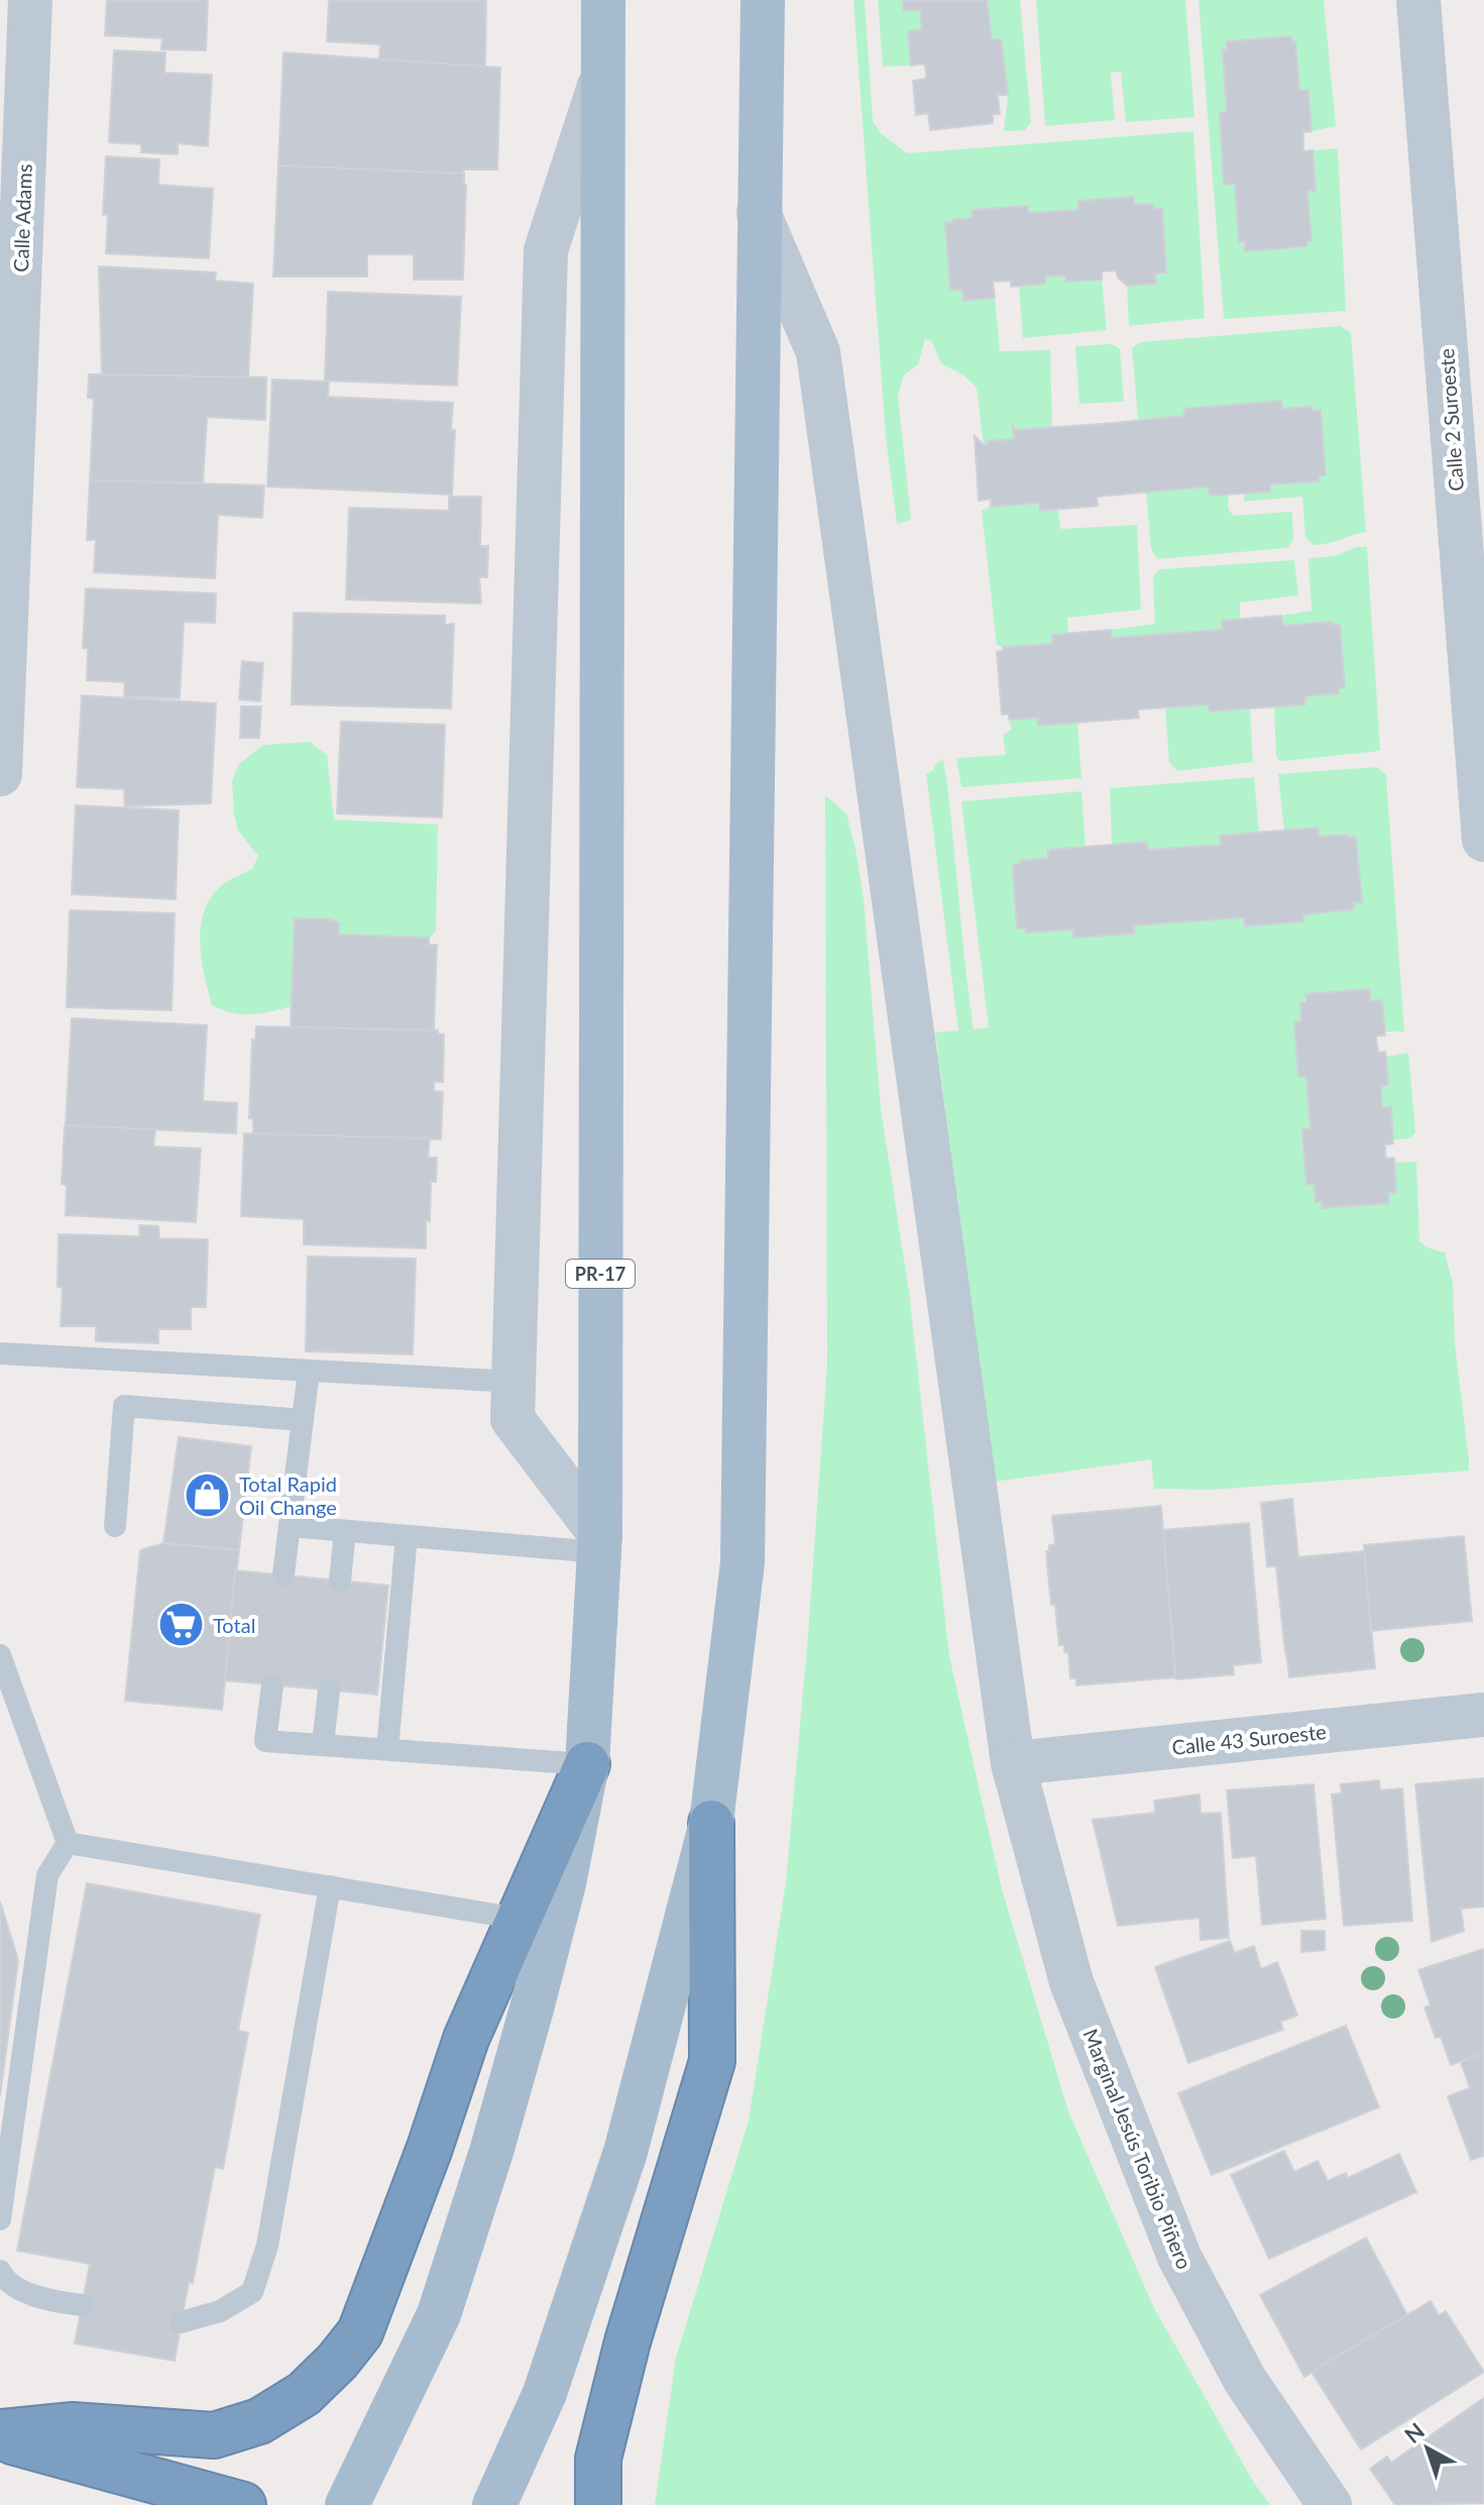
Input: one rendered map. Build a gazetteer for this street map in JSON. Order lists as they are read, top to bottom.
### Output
{
  "streets": {
    "main road": ["PR-17"],
    "street": [
      "Calle Adams",
      "Calle 2 Suroeste",
      "Calle 43 Suroeste",
      "Marginal Jesús Toribio Piñero"
    ]
  },
  "crossings": [
    ["Calle 43 Suroeste", "Marginal Jesús Toribio Piñero"]
  ],
  "places": {
    "shop": ["Total Rapid Oil Change"],
    "supermarket": ["Total"]
  },
  "north": "top left"
}
